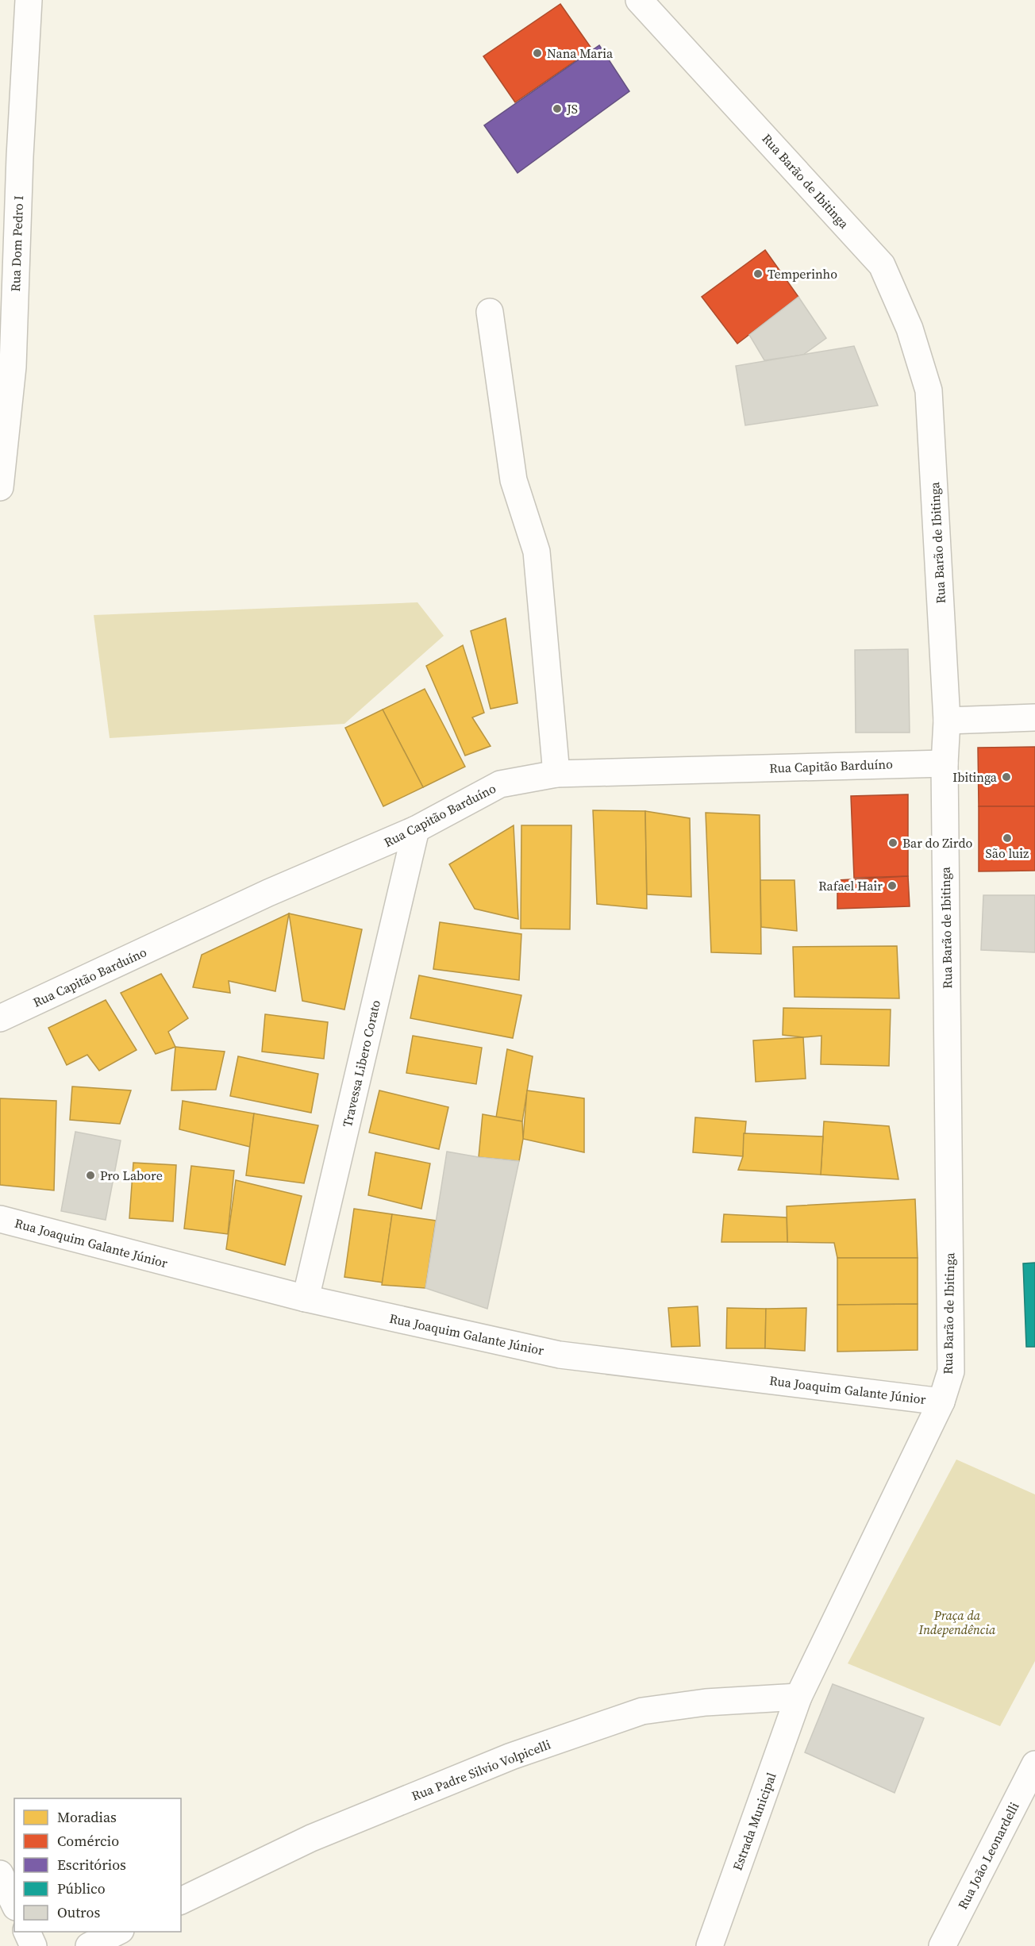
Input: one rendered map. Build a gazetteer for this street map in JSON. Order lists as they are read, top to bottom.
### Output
{
  "streets": {
    "street": [
      "Rua Barão de Ibitinga",
      "Rua Dom Pedro I",
      "Rua Capitão Barduíno",
      "Travessa Libero Corato",
      "Rua Joaquim Galante Júnior",
      "Rua Padre Silvio Volpicelli",
      "Estrada Municipal",
      "Rua João Leonardelli"
    ]
  },
  "crossings": [
    ["Rua Barão de Ibitinga", "Rua Capitão Barduíno"],
    ["Rua Barão de Ibitinga", "Rua Joaquim Galante Júnior"],
    ["Rua Barão de Ibitinga", "Rua Padre Silvio Volpicelli"],
    ["Rua Barão de Ibitinga", "Estrada Municipal"],
    ["Rua Capitão Barduíno", "Travessa Libero Corato"],
    ["Travessa Libero Corato", "Rua Joaquim Galante Júnior"],
    ["Rua Padre Silvio Volpicelli", "Estrada Municipal"]
  ],
  "parks": ["Praça da Independência"],
  "places": [
    "Nana Maria",
    "JS",
    "Temperinho",
    "Ibitinga",
    "São luiz",
    "Bar do Zirdo",
    "Rafael Hair",
    "Pro Labore"
  ],
  "legend": [
    "Moradias",
    "Comércio",
    "Escritórios",
    "Público",
    "Outros"
  ]
}
